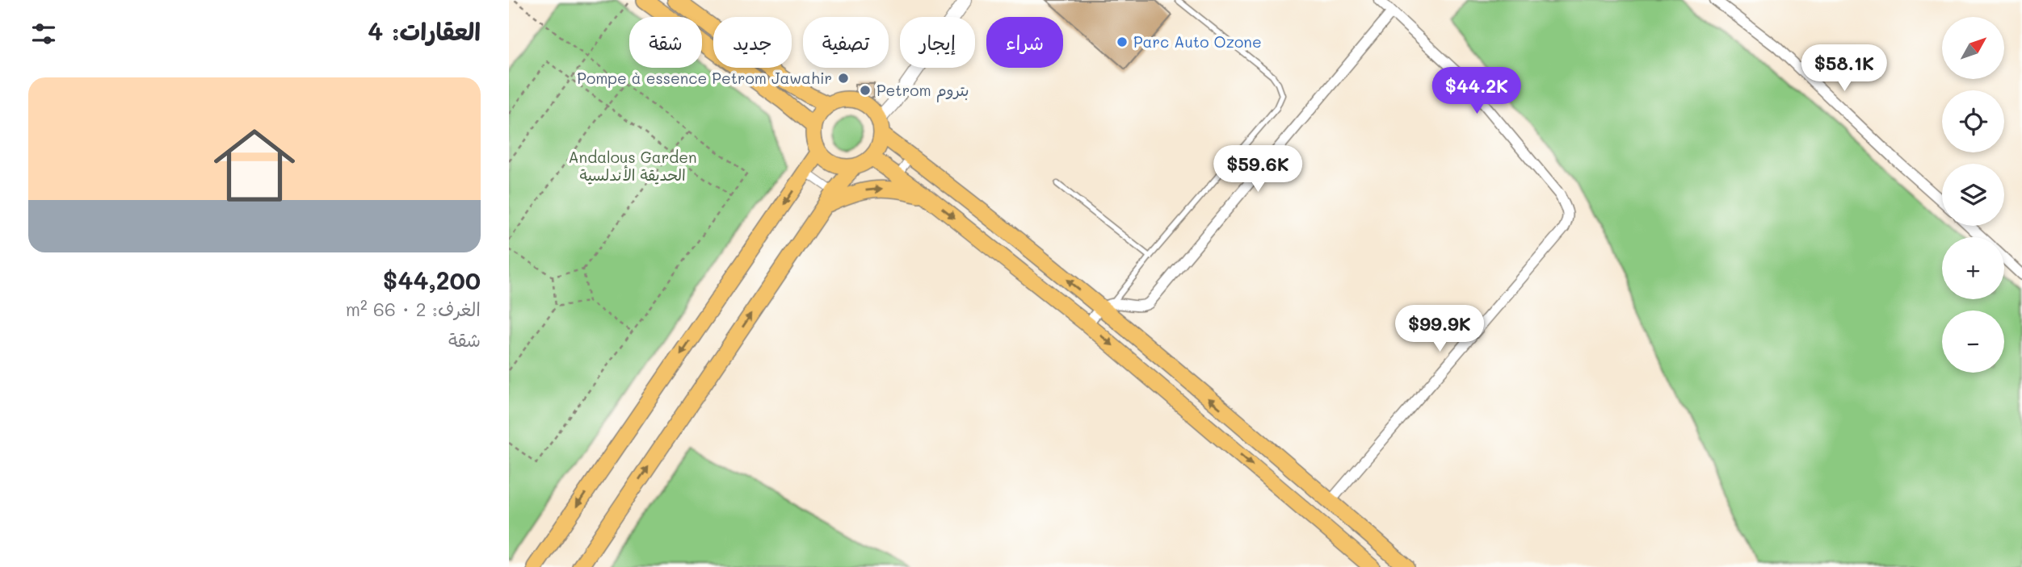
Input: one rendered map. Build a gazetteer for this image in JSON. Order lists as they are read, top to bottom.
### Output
{
  "parks": ["Andalous Garden الحديقة الأندلسية"],
  "places": ["Parc Auto Ozone", "Pompe à essence Petrom Jawahir", "Petrom بتروم"],
  "north": "top right",
  "page": {
    "heading": "العقارات: 4",
    "map_buttons": ["+", "−"],
    "chip": [
      "شراء",
      "إيجار",
      "تصفية",
      "جديد",
      "شقة"
    ],
    "price": [
      "$58.1K",
      "$44.2K",
      "$59.6K",
      "$99.9K"
    ],
    "list": [
      {
        "name": "$44,200",
        "note": "الغرف: 2 · 66 m² · شقة"
      }
    ]
  }
}
